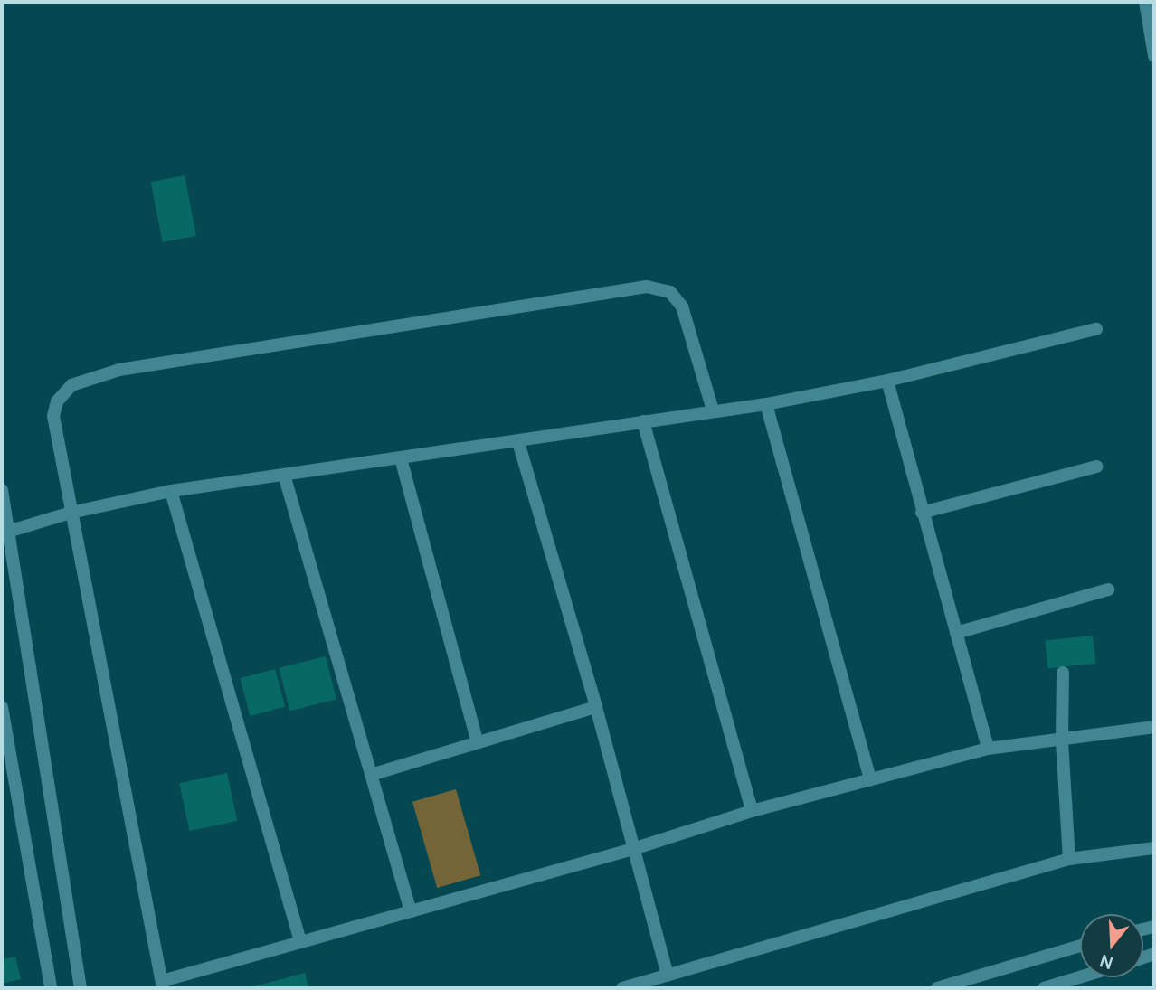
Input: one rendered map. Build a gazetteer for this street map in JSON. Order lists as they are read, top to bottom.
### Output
{
  "north": "bottom"
}
